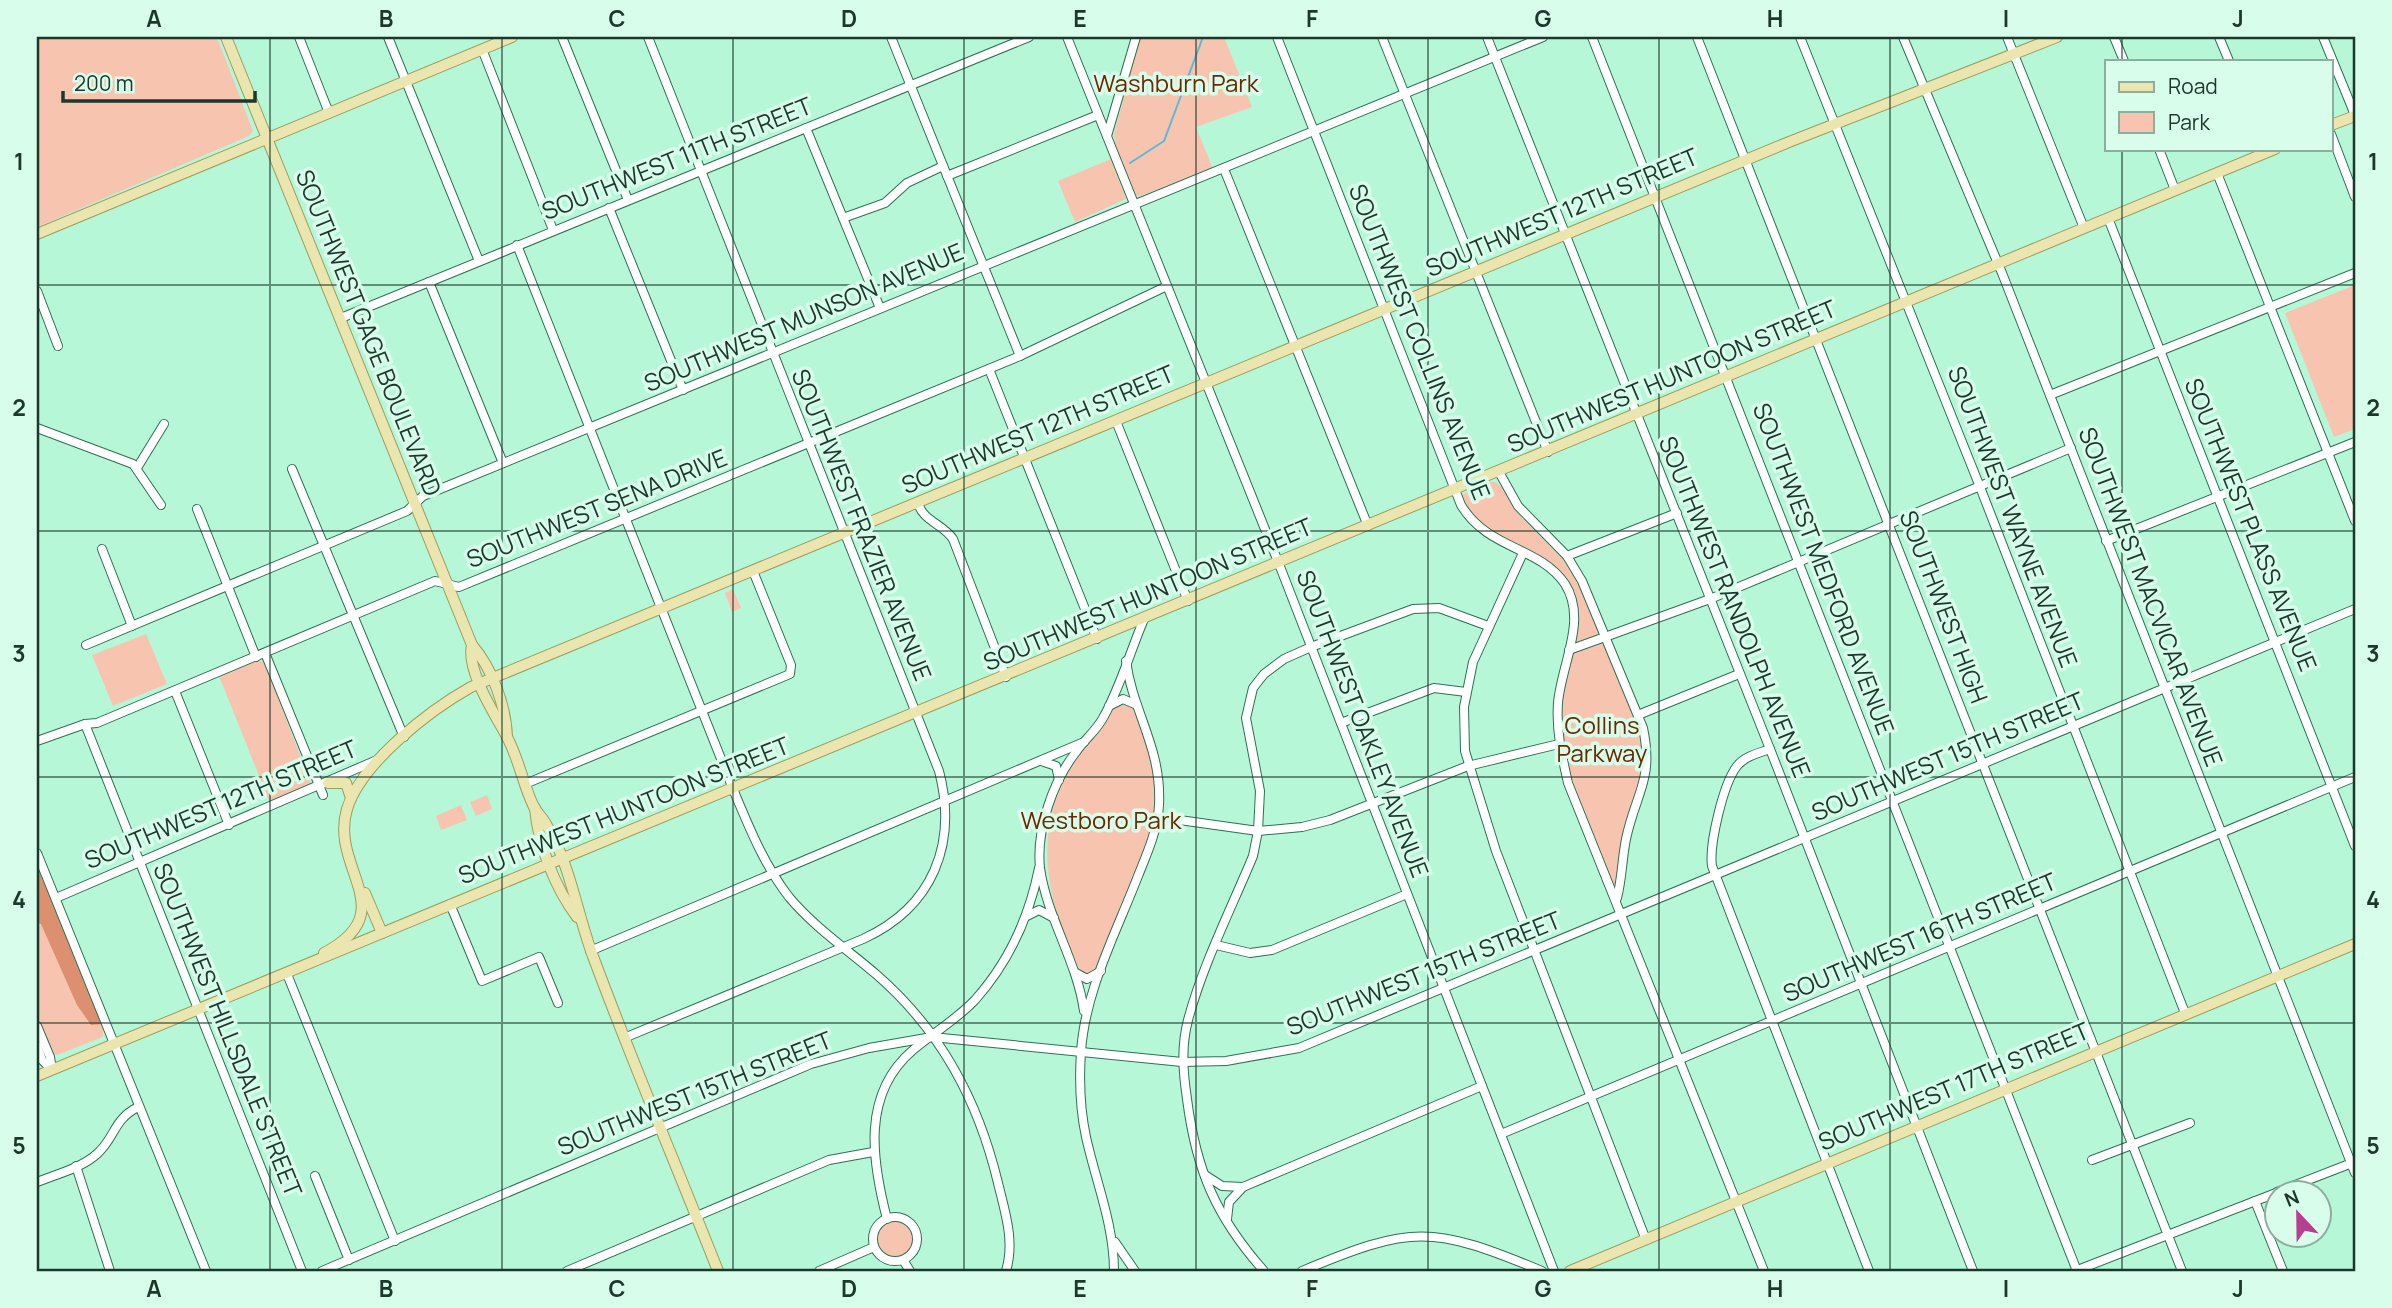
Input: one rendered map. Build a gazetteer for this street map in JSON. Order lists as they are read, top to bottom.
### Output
{
  "streets": {
    "main road": [
      "SOUTHWEST 12TH STREET",
      "SOUTHWEST GAGE BOULEVARD",
      "SOUTHWEST HUNTOON STREET",
      "SOUTHWEST 17TH STREET"
    ],
    "street": [
      "SOUTHWEST 11TH STREET",
      "SOUTHWEST MUNSON AVENUE",
      "SOUTHWEST COLLINS AVENUE",
      "SOUTHWEST SENA DRIVE",
      "SOUTHWEST WAYNE AVENUE",
      "SOUTHWEST FRAZIER AVENUE",
      "SOUTHWEST PLASS AVENUE",
      "SOUTHWEST MEDFORD AVENUE",
      "SOUTHWEST MACVICAR AVENUE",
      "SOUTHWEST RANDOLPH AVENUE",
      "SOUTHWEST HIGH",
      "SOUTHWEST OAKLEY AVENUE",
      "SOUTHWEST 15TH STREET",
      "SOUTHWEST 16TH STREET",
      "SOUTHWEST HILLSDALE STREET"
    ]
  },
  "crossings": [
    ["SOUTHWEST 11TH STREET", "SOUTHWEST GAGE BOULEVARD"],
    ["SOUTHWEST 11TH STREET", "SOUTHWEST FRAZIER AVENUE"],
    ["SOUTHWEST 12TH STREET", "SOUTHWEST GAGE BOULEVARD"],
    ["SOUTHWEST 12TH STREET", "SOUTHWEST COLLINS AVENUE"],
    ["SOUTHWEST 12TH STREET", "SOUTHWEST WAYNE AVENUE"],
    ["SOUTHWEST 12TH STREET", "SOUTHWEST FRAZIER AVENUE"],
    ["SOUTHWEST 12TH STREET", "SOUTHWEST MEDFORD AVENUE"],
    ["SOUTHWEST 12TH STREET", "SOUTHWEST MACVICAR AVENUE"],
    ["SOUTHWEST 12TH STREET", "SOUTHWEST RANDOLPH AVENUE"],
    ["SOUTHWEST 12TH STREET", "SOUTHWEST HIGH"],
    ["SOUTHWEST 12TH STREET", "SOUTHWEST OAKLEY AVENUE"],
    ["SOUTHWEST 12TH STREET", "SOUTHWEST HILLSDALE STREET"],
    ["SOUTHWEST MUNSON AVENUE", "SOUTHWEST GAGE BOULEVARD"],
    ["SOUTHWEST MUNSON AVENUE", "SOUTHWEST COLLINS AVENUE"],
    ["SOUTHWEST MUNSON AVENUE", "SOUTHWEST FRAZIER AVENUE"],
    ["SOUTHWEST MUNSON AVENUE", "SOUTHWEST RANDOLPH AVENUE"],
    ["SOUTHWEST MUNSON AVENUE", "SOUTHWEST OAKLEY AVENUE"],
    ["SOUTHWEST GAGE BOULEVARD", "SOUTHWEST HUNTOON STREET"],
    ["SOUTHWEST GAGE BOULEVARD", "SOUTHWEST SENA DRIVE"],
    ["SOUTHWEST GAGE BOULEVARD", "SOUTHWEST FRAZIER AVENUE"],
    ["SOUTHWEST GAGE BOULEVARD", "SOUTHWEST 15TH STREET"],
    ["SOUTHWEST COLLINS AVENUE", "SOUTHWEST HUNTOON STREET"],
    ["SOUTHWEST COLLINS AVENUE", "SOUTHWEST 15TH STREET"],
    ["SOUTHWEST COLLINS AVENUE", "SOUTHWEST 16TH STREET"],
    ["SOUTHWEST COLLINS AVENUE", "SOUTHWEST 17TH STREET"],
    ["SOUTHWEST HUNTOON STREET", "SOUTHWEST WAYNE AVENUE"],
    ["SOUTHWEST HUNTOON STREET", "SOUTHWEST FRAZIER AVENUE"],
    ["SOUTHWEST HUNTOON STREET", "SOUTHWEST PLASS AVENUE"],
    ["SOUTHWEST HUNTOON STREET", "SOUTHWEST MEDFORD AVENUE"],
    ["SOUTHWEST HUNTOON STREET", "SOUTHWEST MACVICAR AVENUE"],
    ["SOUTHWEST HUNTOON STREET", "SOUTHWEST RANDOLPH AVENUE"],
    ["SOUTHWEST HUNTOON STREET", "SOUTHWEST HIGH"],
    ["SOUTHWEST HUNTOON STREET", "SOUTHWEST OAKLEY AVENUE"],
    ["SOUTHWEST HUNTOON STREET", "SOUTHWEST HILLSDALE STREET"],
    ["SOUTHWEST SENA DRIVE", "SOUTHWEST FRAZIER AVENUE"],
    ["SOUTHWEST SENA DRIVE", "SOUTHWEST OAKLEY AVENUE"],
    ["SOUTHWEST SENA DRIVE", "SOUTHWEST HILLSDALE STREET"],
    ["SOUTHWEST WAYNE AVENUE", "SOUTHWEST 15TH STREET"],
    ["SOUTHWEST WAYNE AVENUE", "SOUTHWEST 16TH STREET"],
    ["SOUTHWEST WAYNE AVENUE", "SOUTHWEST 17TH STREET"],
    ["SOUTHWEST PLASS AVENUE", "SOUTHWEST 15TH STREET"],
    ["SOUTHWEST PLASS AVENUE", "SOUTHWEST 16TH STREET"],
    ["SOUTHWEST MEDFORD AVENUE", "SOUTHWEST 15TH STREET"],
    ["SOUTHWEST MEDFORD AVENUE", "SOUTHWEST 16TH STREET"],
    ["SOUTHWEST MEDFORD AVENUE", "SOUTHWEST 17TH STREET"],
    ["SOUTHWEST MACVICAR AVENUE", "SOUTHWEST 15TH STREET"],
    ["SOUTHWEST MACVICAR AVENUE", "SOUTHWEST 16TH STREET"],
    ["SOUTHWEST MACVICAR AVENUE", "SOUTHWEST 17TH STREET"],
    ["SOUTHWEST RANDOLPH AVENUE", "SOUTHWEST 15TH STREET"],
    ["SOUTHWEST RANDOLPH AVENUE", "SOUTHWEST 16TH STREET"],
    ["SOUTHWEST RANDOLPH AVENUE", "SOUTHWEST 17TH STREET"],
    ["SOUTHWEST HIGH", "SOUTHWEST 15TH STREET"],
    ["SOUTHWEST HIGH", "SOUTHWEST 16TH STREET"],
    ["SOUTHWEST HIGH", "SOUTHWEST 17TH STREET"],
    ["SOUTHWEST OAKLEY AVENUE", "SOUTHWEST 15TH STREET"],
    ["SOUTHWEST OAKLEY AVENUE", "SOUTHWEST 16TH STREET"]
  ],
  "parks": ["Washburn Park", "Collins Parkway", "Westboro Park"],
  "legend": ["Road", "Park"],
  "scale_bar": "200 m",
  "north": "top",
  "grid": {
    "columns": [
      "A",
      "B",
      "C",
      "D",
      "E",
      "F",
      "G",
      "H",
      "I",
      "J"
    ],
    "rows": [
      "1",
      "2",
      "3",
      "4",
      "5"
    ]
  }
}
